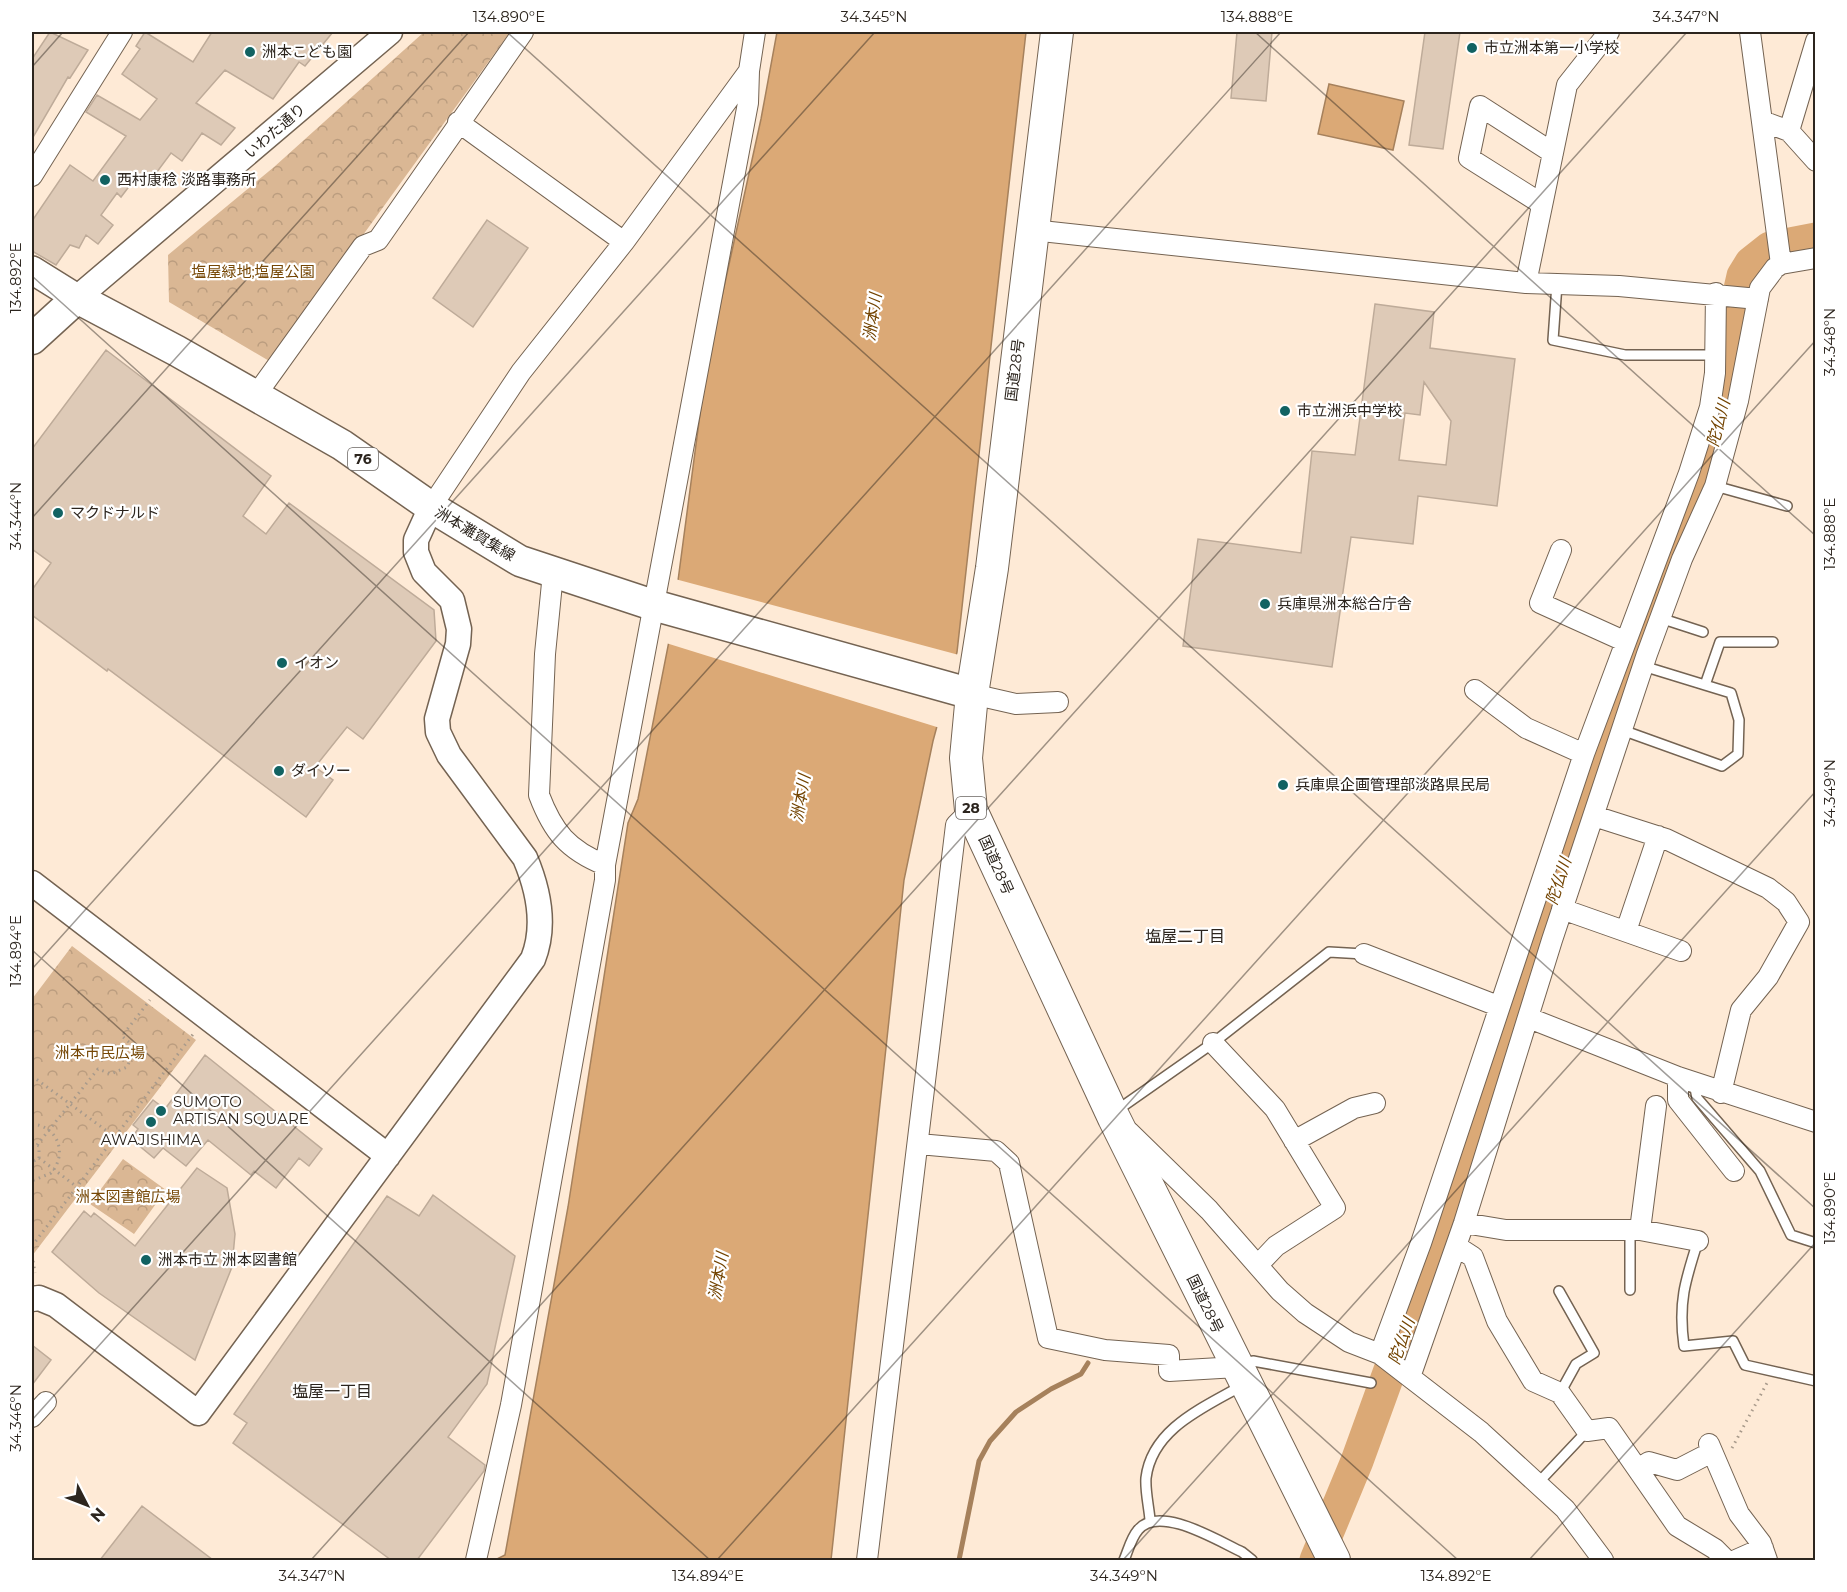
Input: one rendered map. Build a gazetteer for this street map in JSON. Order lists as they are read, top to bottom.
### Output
{
  "streets": {
    "highway": ["国道28号", "28"],
    "main road": ["76", "洲本灘賀集線"],
    "street": ["いわた通り"]
  },
  "crossings": [
    ["いわた通り", "洲本灘賀集線"],
    ["国道28号", "洲本灘賀集線"]
  ],
  "districts": ["塩屋二丁目", "塩屋一丁目"],
  "water": ["洲本川", "陀仏川"],
  "parks": ["塩屋緑地;塩屋公園", "洲本市民広場", "洲本図書館広場"],
  "places": [
    "市立洲本第一小学校",
    "洲本こども園",
    "西村康稔 淡路事務所",
    "市立洲浜中学校",
    "マクドナルド",
    "兵庫県洲本総合庁舎",
    "イオン",
    "ダイソー",
    "兵庫県企画管理部淡路県民局",
    "SUMOTO ARTISAN SQUARE",
    "AWAJISHIMA",
    "洲本市立 洲本図書館"
  ],
  "north": "bottom right",
  "coordinates": [
    "134.890°E",
    "34.345°N",
    "134.888°E",
    "34.347°N",
    "134.892°E",
    "34.348°N",
    "34.344°N",
    "34.349°N",
    "134.894°E",
    "34.346°N"
  ]
}
